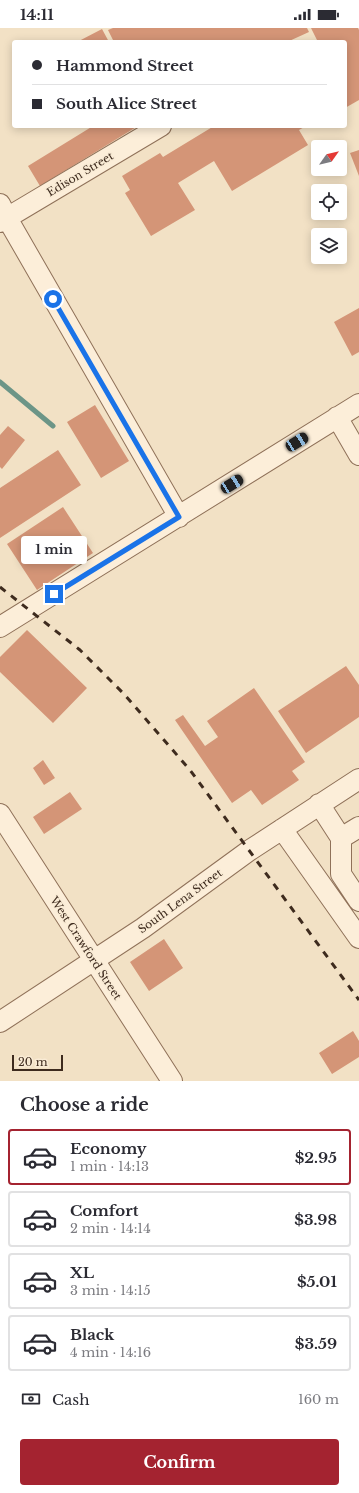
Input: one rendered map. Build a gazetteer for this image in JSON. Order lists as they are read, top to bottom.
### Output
{
  "streets": {
    "street": ["Edison Street", "South Lena Street", "West Crawford Street"]
  },
  "crossings": [
    ["South Lena Street", "West Crawford Street"]
  ],
  "scale_bar": "20 m",
  "north": "top right",
  "page": {
    "status": "14:11",
    "banner": ["Hammond Street", "South Alice Street"],
    "bubble": "1 min",
    "scale": "20 m",
    "heading": "Choose a ride",
    "list": [
      {
        "name": "Economy",
        "note": "1 min · 14:13",
        "value": "$2.95"
      },
      {
        "name": "Comfort",
        "note": "2 min · 14:14",
        "value": "$3.98"
      },
      {
        "name": "XL",
        "note": "3 min · 14:15",
        "value": "$5.01"
      },
      {
        "name": "Black",
        "note": "4 min · 14:16",
        "value": "$3.59"
      }
    ],
    "pay": ["Cash", "160 m"],
    "buttons": "Confirm"
  }
}
